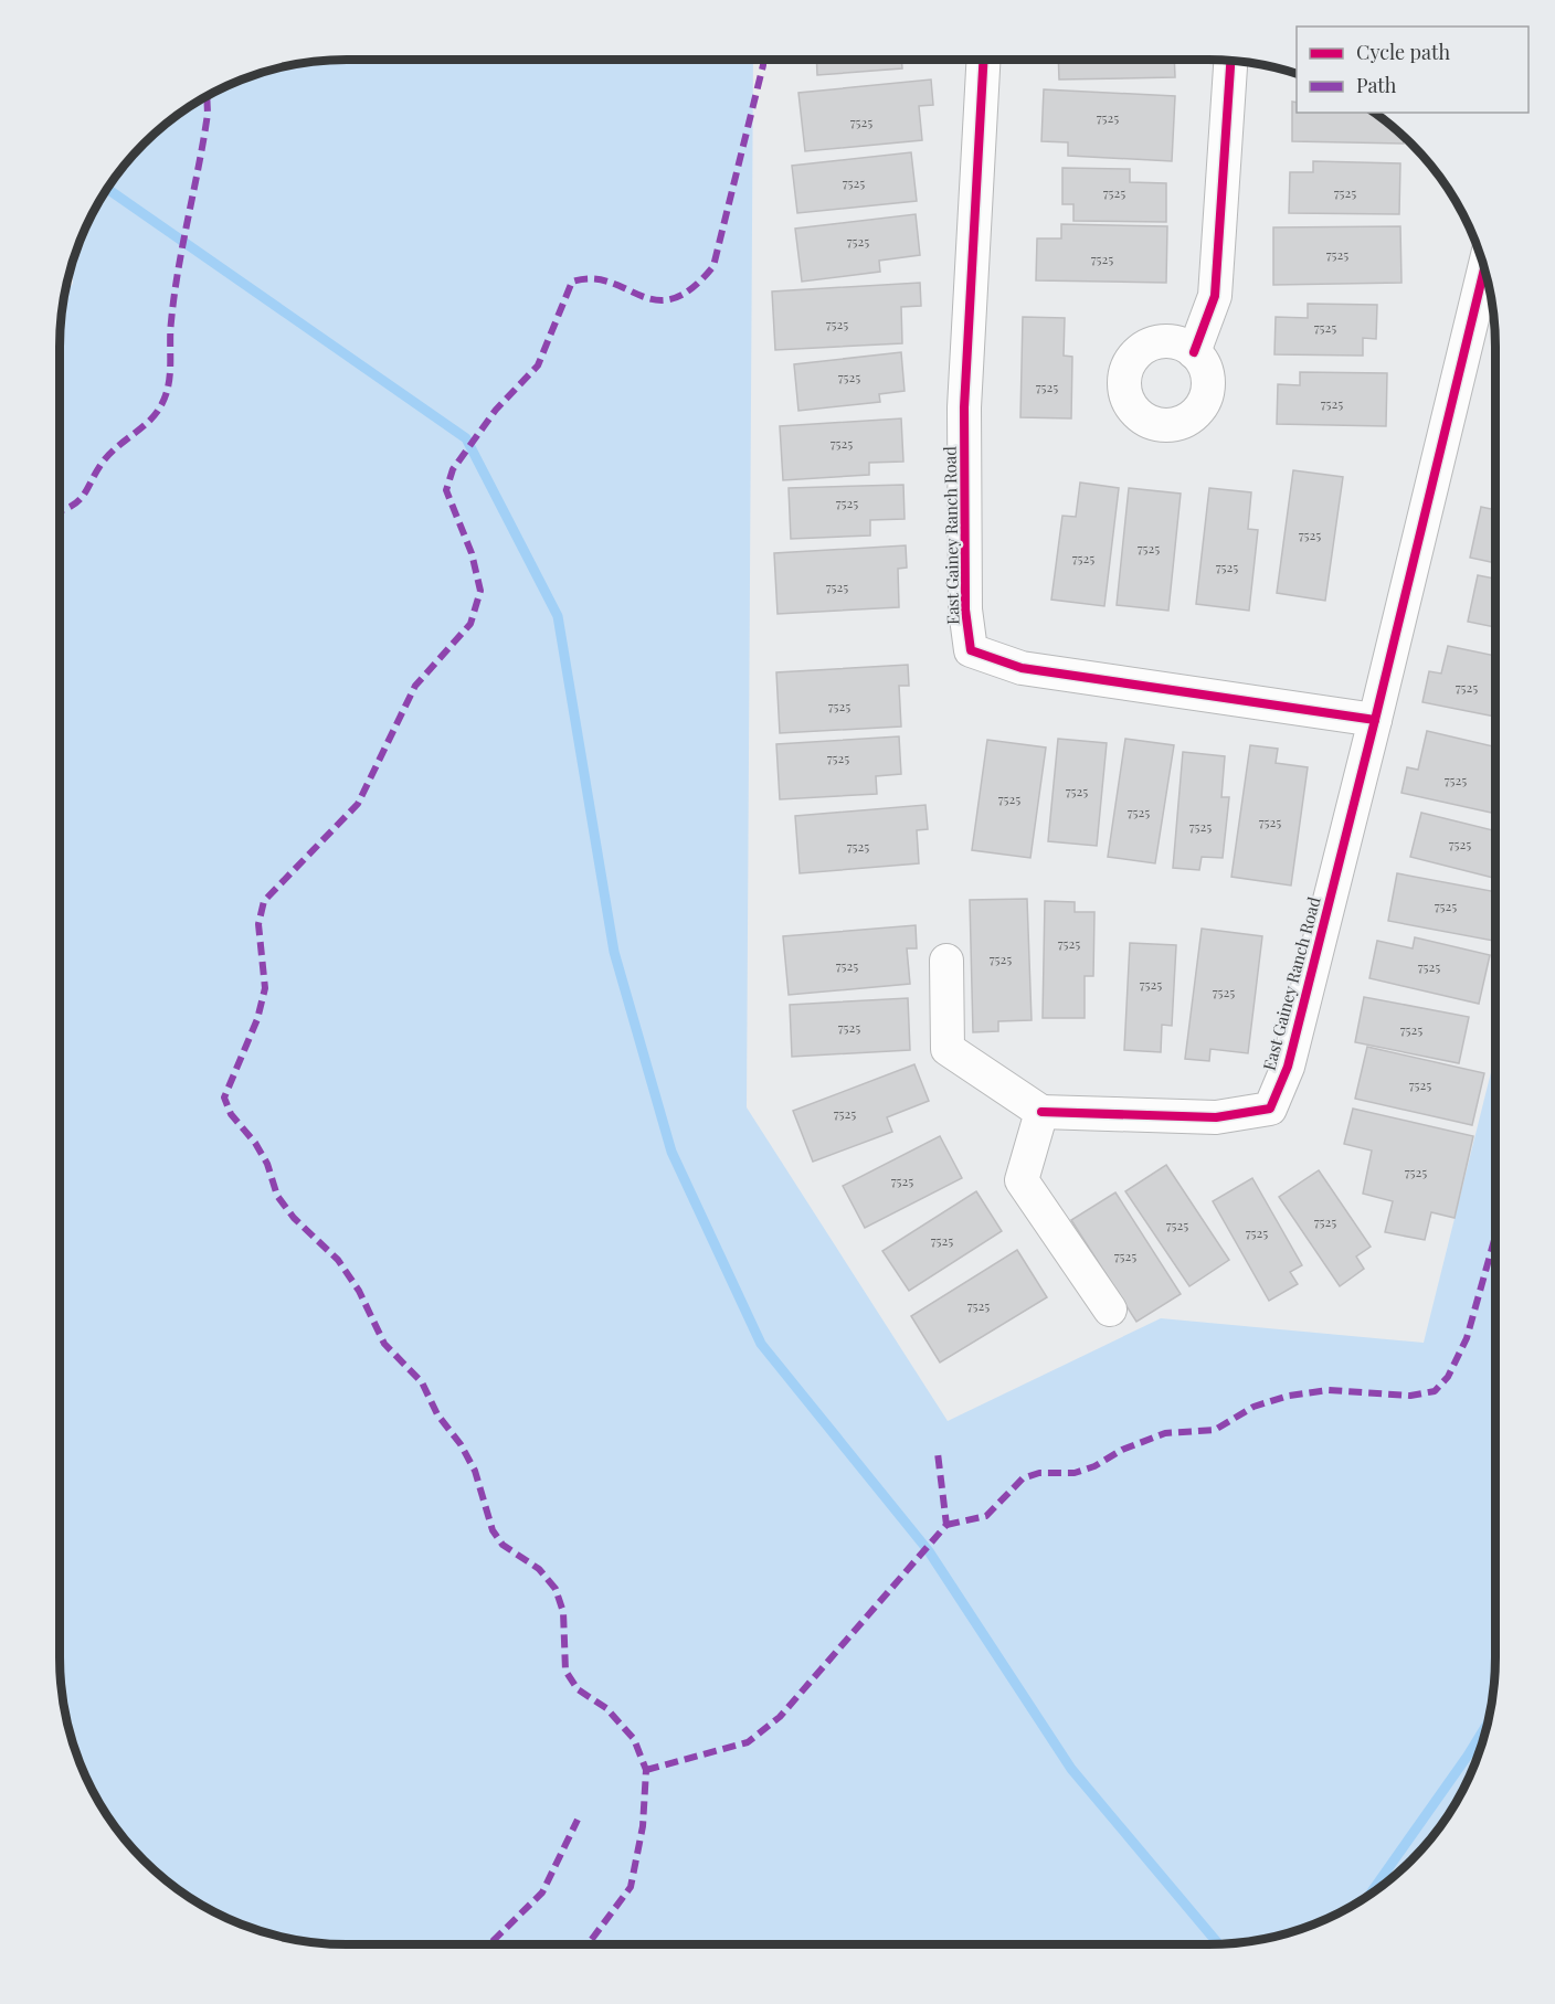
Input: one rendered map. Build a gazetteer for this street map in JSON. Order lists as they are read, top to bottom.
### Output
{
  "streets": {
    "street": ["East Gainey Ranch Road"]
  },
  "house_numbers": [
    "7525",
    "7525",
    "7525",
    "7525",
    "7525",
    "7525",
    "7525",
    "7525",
    "7525",
    "7525",
    "7525",
    "7525",
    "7525",
    "7525",
    "7525",
    "7525",
    "7525",
    "7525",
    "7525",
    "7525",
    "7525",
    "7525",
    "7525",
    "7525",
    "7525",
    "7525",
    "7525",
    "7525",
    "7525",
    "7525",
    "7525",
    "7525",
    "7525",
    "7525",
    "7525",
    "7525",
    "7525",
    "7525",
    "7525",
    "7525",
    "7525",
    "7525",
    "7525",
    "7525",
    "7525",
    "7525",
    "7525",
    "7525",
    "7525",
    "7525"
  ],
  "legend": ["Cycle path", "Path"]
}
